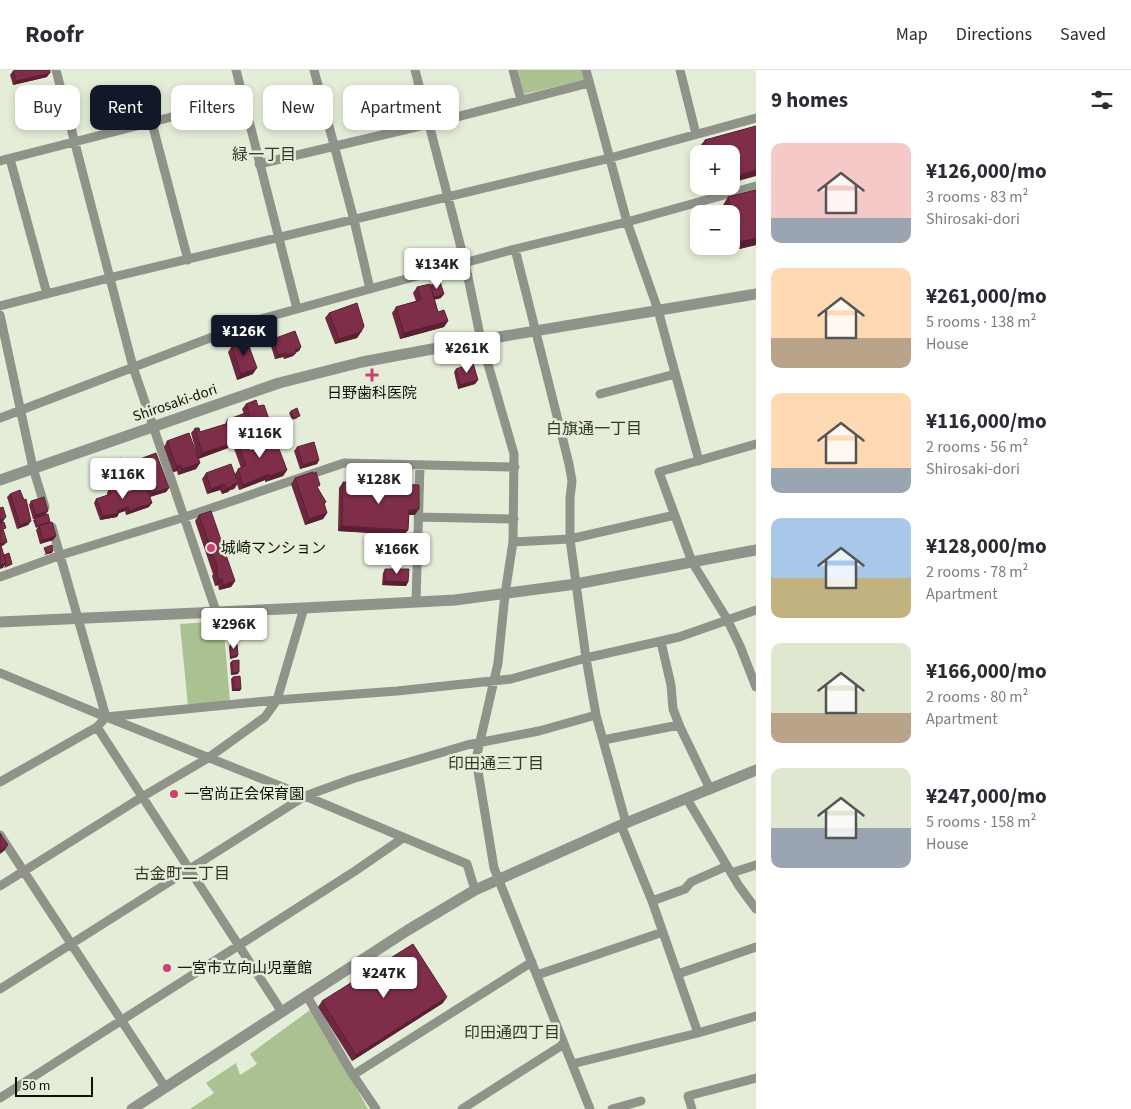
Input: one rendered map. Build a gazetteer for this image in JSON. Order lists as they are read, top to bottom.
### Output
{
  "streets": {
    "street": ["Shirosaki-dori"]
  },
  "districts": [
    "緑一丁目",
    "白旗通一丁目",
    "印田通三丁目",
    "古金町二丁目",
    "印田通四丁目"
  ],
  "places": {
    "health": ["日野歯科医院"],
    "other": ["城崎マンション", "一宮尚正会保育園", "一宮市立向山児童館"]
  },
  "scale_bar": "50 m",
  "page": {
    "header": "Roofr",
    "nav": ["Map", "Directions", "Saved"],
    "heading": "9 homes",
    "chip": [
      "Buy",
      "Rent",
      "Filters",
      "New",
      "Apartment"
    ],
    "list": [
      {
        "name": "¥126,000/mo",
        "note": "3 rooms · 83 m² · Shirosaki-dori"
      },
      {
        "name": "¥261,000/mo",
        "note": "5 rooms · 138 m² · House"
      },
      {
        "name": "¥116,000/mo",
        "note": "2 rooms · 56 m² · Shirosaki-dori"
      },
      {
        "name": "¥128,000/mo",
        "note": "2 rooms · 78 m² · Apartment"
      },
      {
        "name": "¥166,000/mo",
        "note": "2 rooms · 80 m² · Apartment"
      },
      {
        "name": "¥247,000/mo",
        "note": "5 rooms · 158 m² · House"
      }
    ],
    "map_buttons": ["+", "−"],
    "price": [
      "¥134K",
      "¥126K",
      "¥261K",
      "¥116K",
      "¥116K",
      "¥128K",
      "¥166K",
      "¥296K",
      "¥247K"
    ],
    "scale": "50 m"
  }
}
